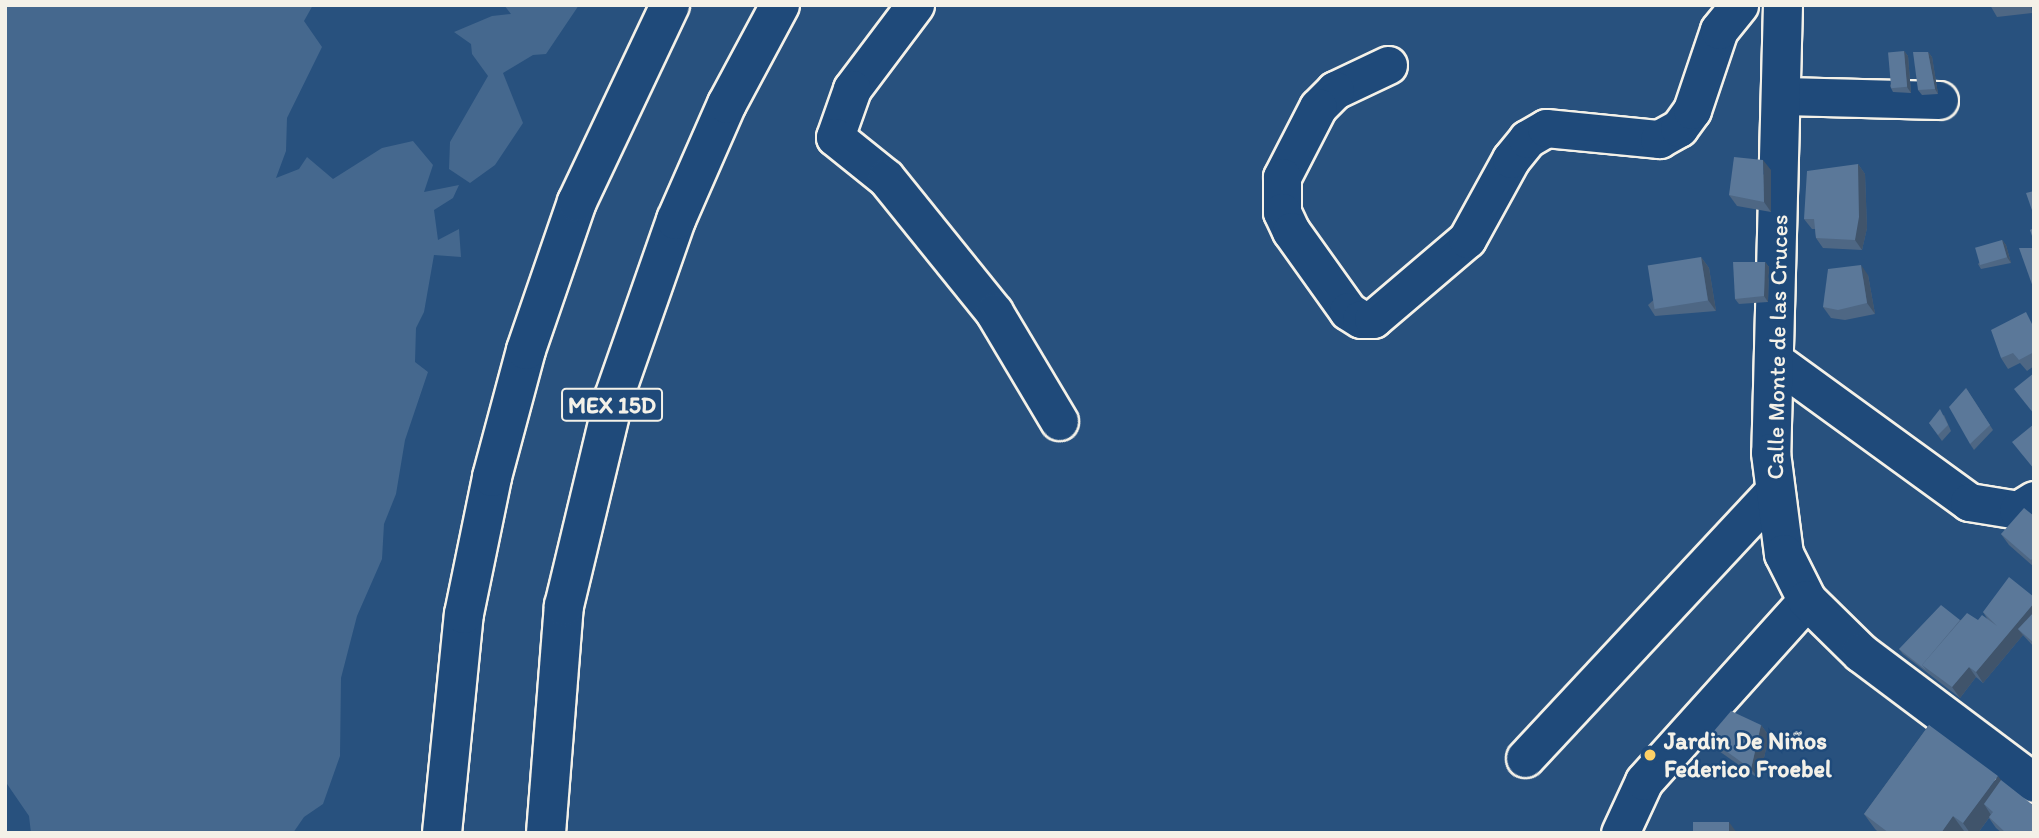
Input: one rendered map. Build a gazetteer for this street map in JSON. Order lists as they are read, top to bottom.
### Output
{
  "streets": {
    "main road": ["Calle Monte de las Cruces", "MEX 15D"]
  },
  "places": ["Jardin De Niños Federico Froebel"]
}
